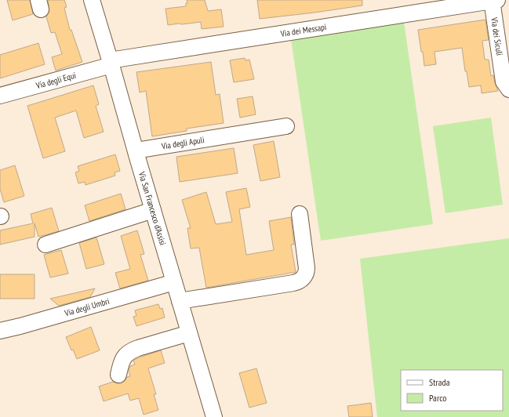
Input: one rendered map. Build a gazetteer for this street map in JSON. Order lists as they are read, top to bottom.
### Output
{
  "streets": {
    "street": [
      "Via dei Messapi",
      "Via dei Siculi",
      "Via degli Equi",
      "Via degli Apuli",
      "Via San Francesco d'Assisi",
      "Via degli Umbri"
    ]
  },
  "crossings": [
    ["Via dei Messapi", "Via dei Siculi"],
    ["Via dei Messapi", "Via degli Equi"],
    ["Via dei Messapi", "Via San Francesco d'Assisi"],
    ["Via degli Equi", "Via San Francesco d'Assisi"],
    ["Via degli Apuli", "Via San Francesco d'Assisi"],
    ["Via San Francesco d'Assisi", "Via degli Umbri"]
  ],
  "legend": ["Strada", "Parco"]
}
